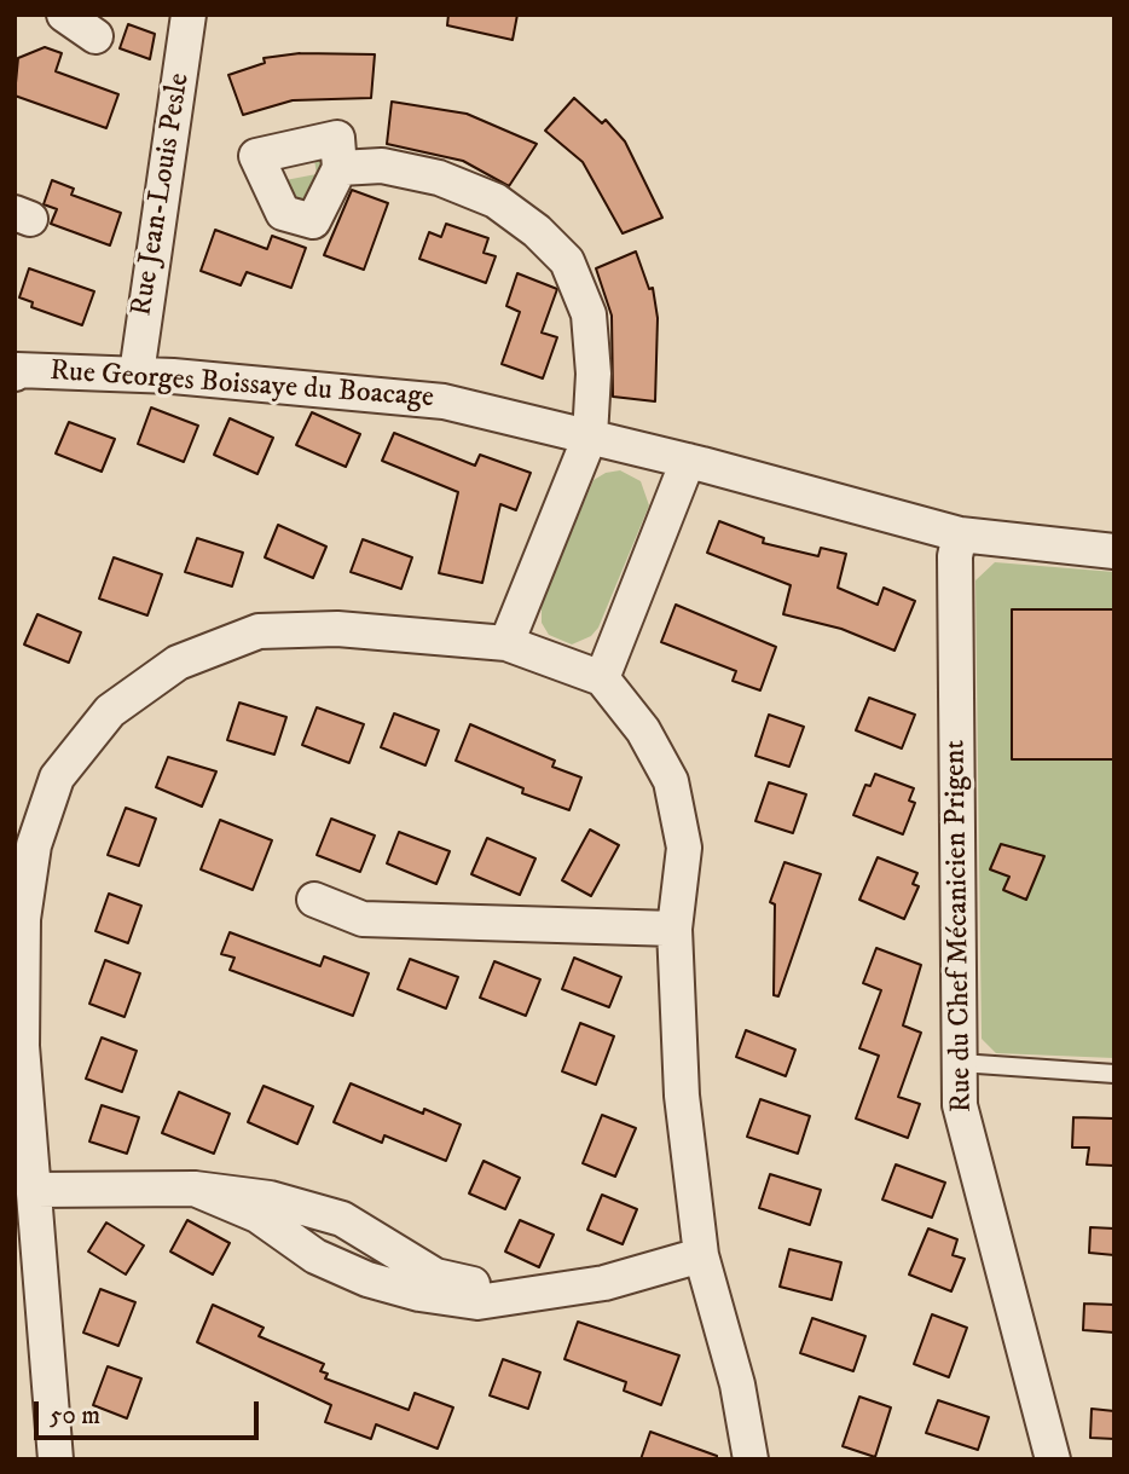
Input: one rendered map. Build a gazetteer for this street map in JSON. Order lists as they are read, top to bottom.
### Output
{
  "streets": {
    "street": ["Rue Jean-Louis Pesle", "Rue Georges Boissaye du Boacage", "Rue du Chef Mécanicien Prigent"]
  },
  "crossings": [
    ["Rue Jean-Louis Pesle", "Rue Georges Boissaye du Boacage"],
    ["Rue Georges Boissaye du Boacage", "Rue du Chef Mécanicien Prigent"]
  ],
  "scale_bar": "50 m"
}
